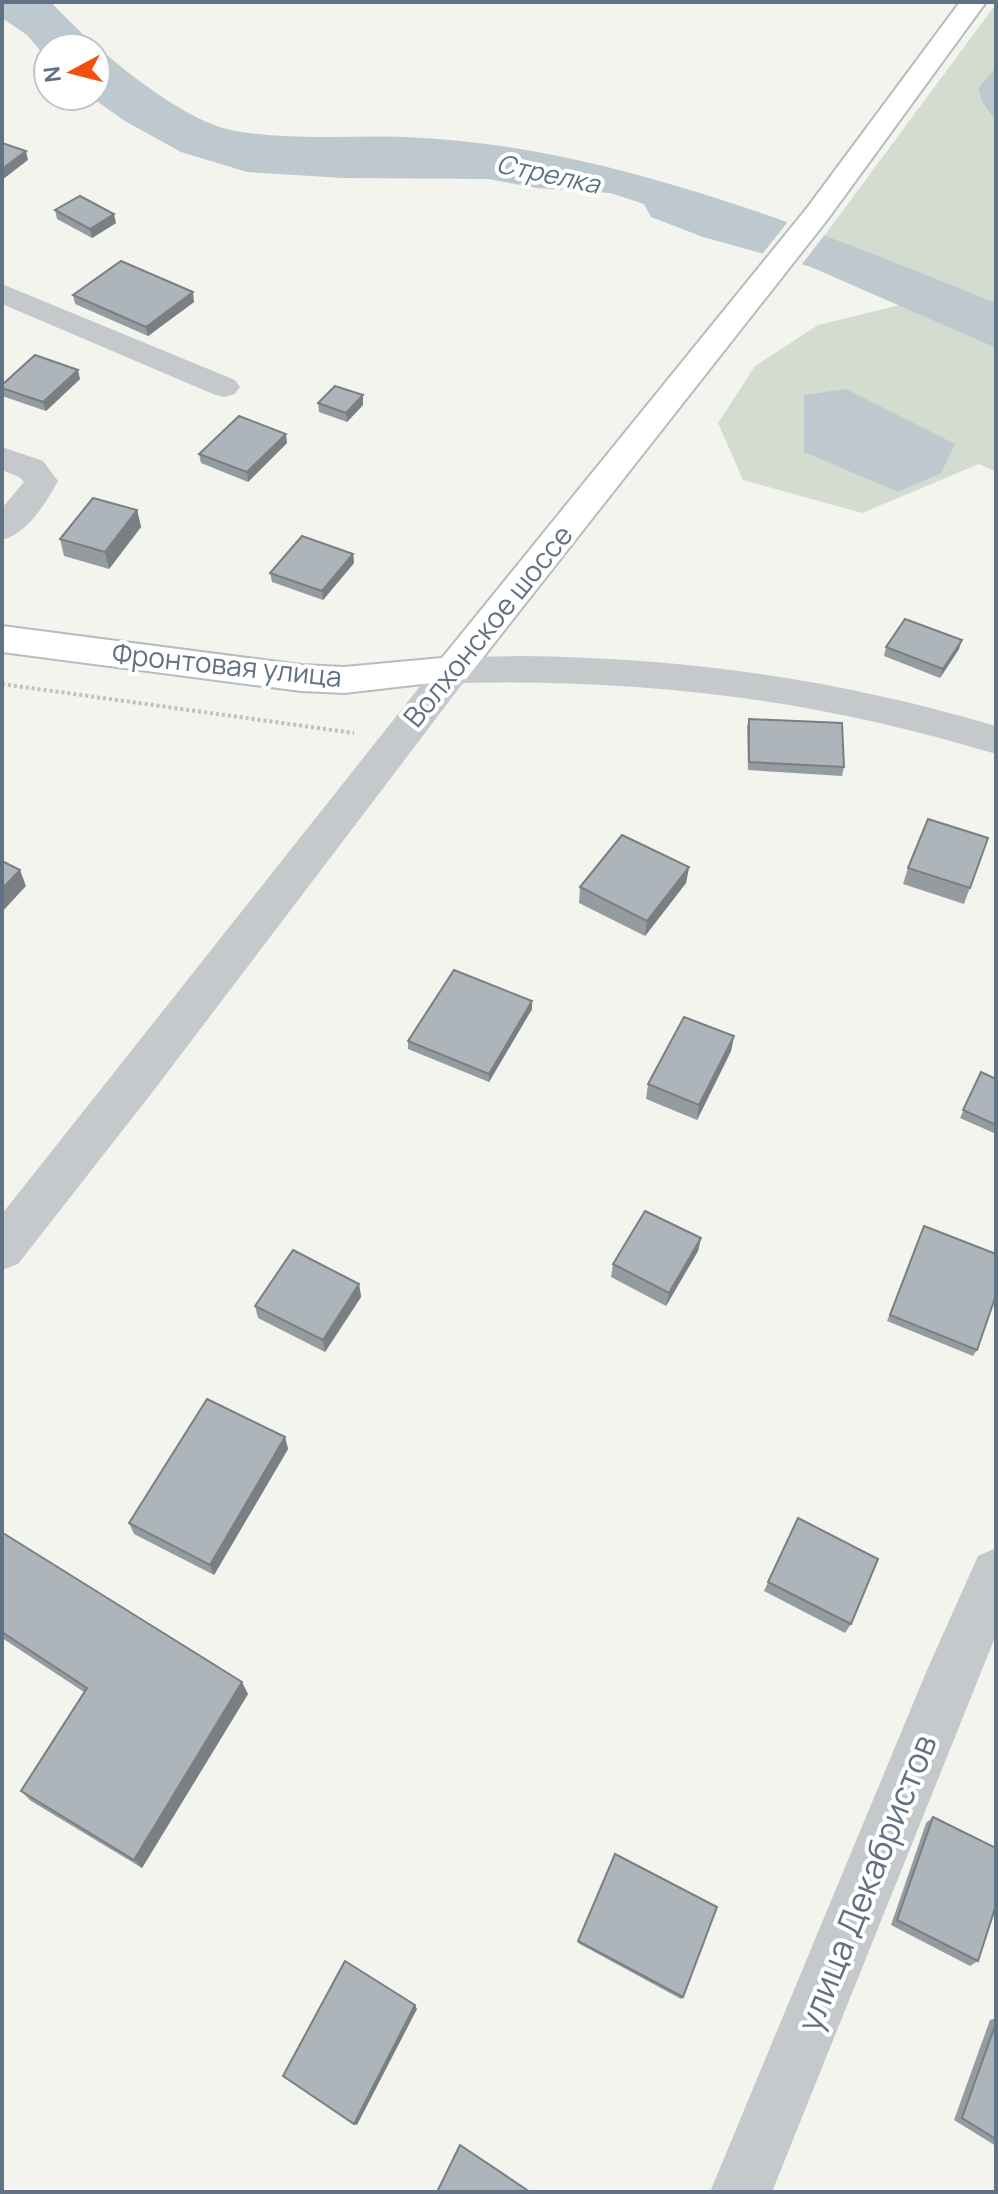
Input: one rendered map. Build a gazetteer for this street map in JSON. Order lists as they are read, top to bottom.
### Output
{
  "streets": {
    "main road": ["Волхонское шоссе", "Фронтовая улица"],
    "street": ["улица Декабристов"]
  },
  "crossings": [
    ["Волхонское шоссе", "Фронтовая улица"]
  ],
  "water": ["Стрелка"],
  "north": "left"
}
